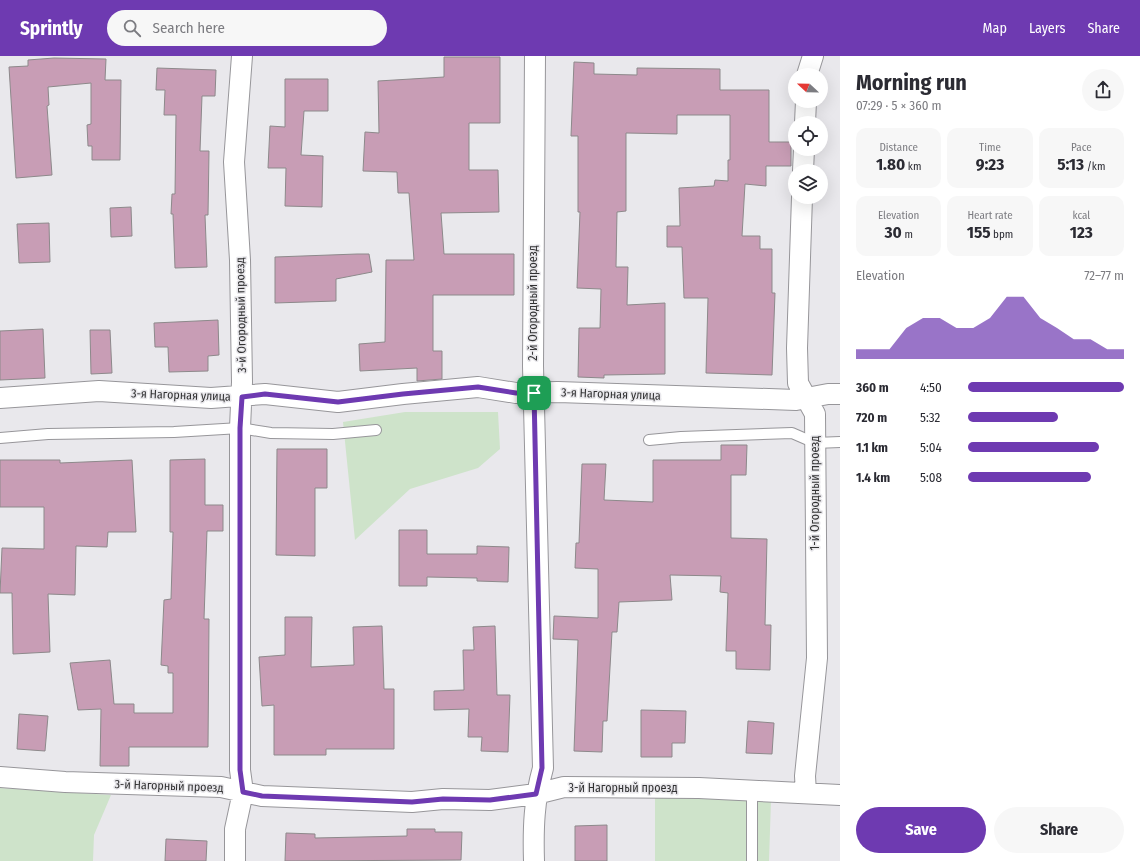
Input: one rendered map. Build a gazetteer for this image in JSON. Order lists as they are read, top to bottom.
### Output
{
  "streets": {
    "street": [
      "2-й Огородный проезд",
      "3-й Огородный проезд",
      "3-я Нагорная улица",
      "1-й Огородный проезд",
      "3-й Нагорный проезд"
    ]
  },
  "crossings": [
    ["2-й Огородный проезд", "3-я Нагорная улица"],
    ["2-й Огородный проезд", "3-й Нагорный проезд"],
    ["3-й Огородный проезд", "3-я Нагорная улица"],
    ["3-й Огородный проезд", "3-й Нагорный проезд"],
    ["3-я Нагорная улица", "1-й Огородный проезд"],
    ["1-й Огородный проезд", "3-й Нагорный проезд"]
  ],
  "north": "left",
  "page": {
    "header": "Sprintly",
    "search": "Search here",
    "nav": ["Map", "Layers", "Share"],
    "heading": ["Morning run", "07:29 · 5 × 360 m"],
    "stats": [
      ["Distance", "1.80 km"],
      ["Time", "9:23"],
      ["Pace", "5:13 /km"],
      ["Elevation", "30 m"],
      ["Heart rate", "155 bpm"],
      ["kcal", "123"]
    ],
    "chart": ["Elevation", "72–77 m"],
    "list": [
      {
        "name": "360 m",
        "note": "4:50"
      },
      {
        "name": "720 m",
        "note": "5:32"
      },
      {
        "name": "1.1 km",
        "note": "5:04"
      },
      {
        "name": "1.4 km",
        "note": "5:08"
      }
    ],
    "buttons": ["Save", "Share"]
  }
}
